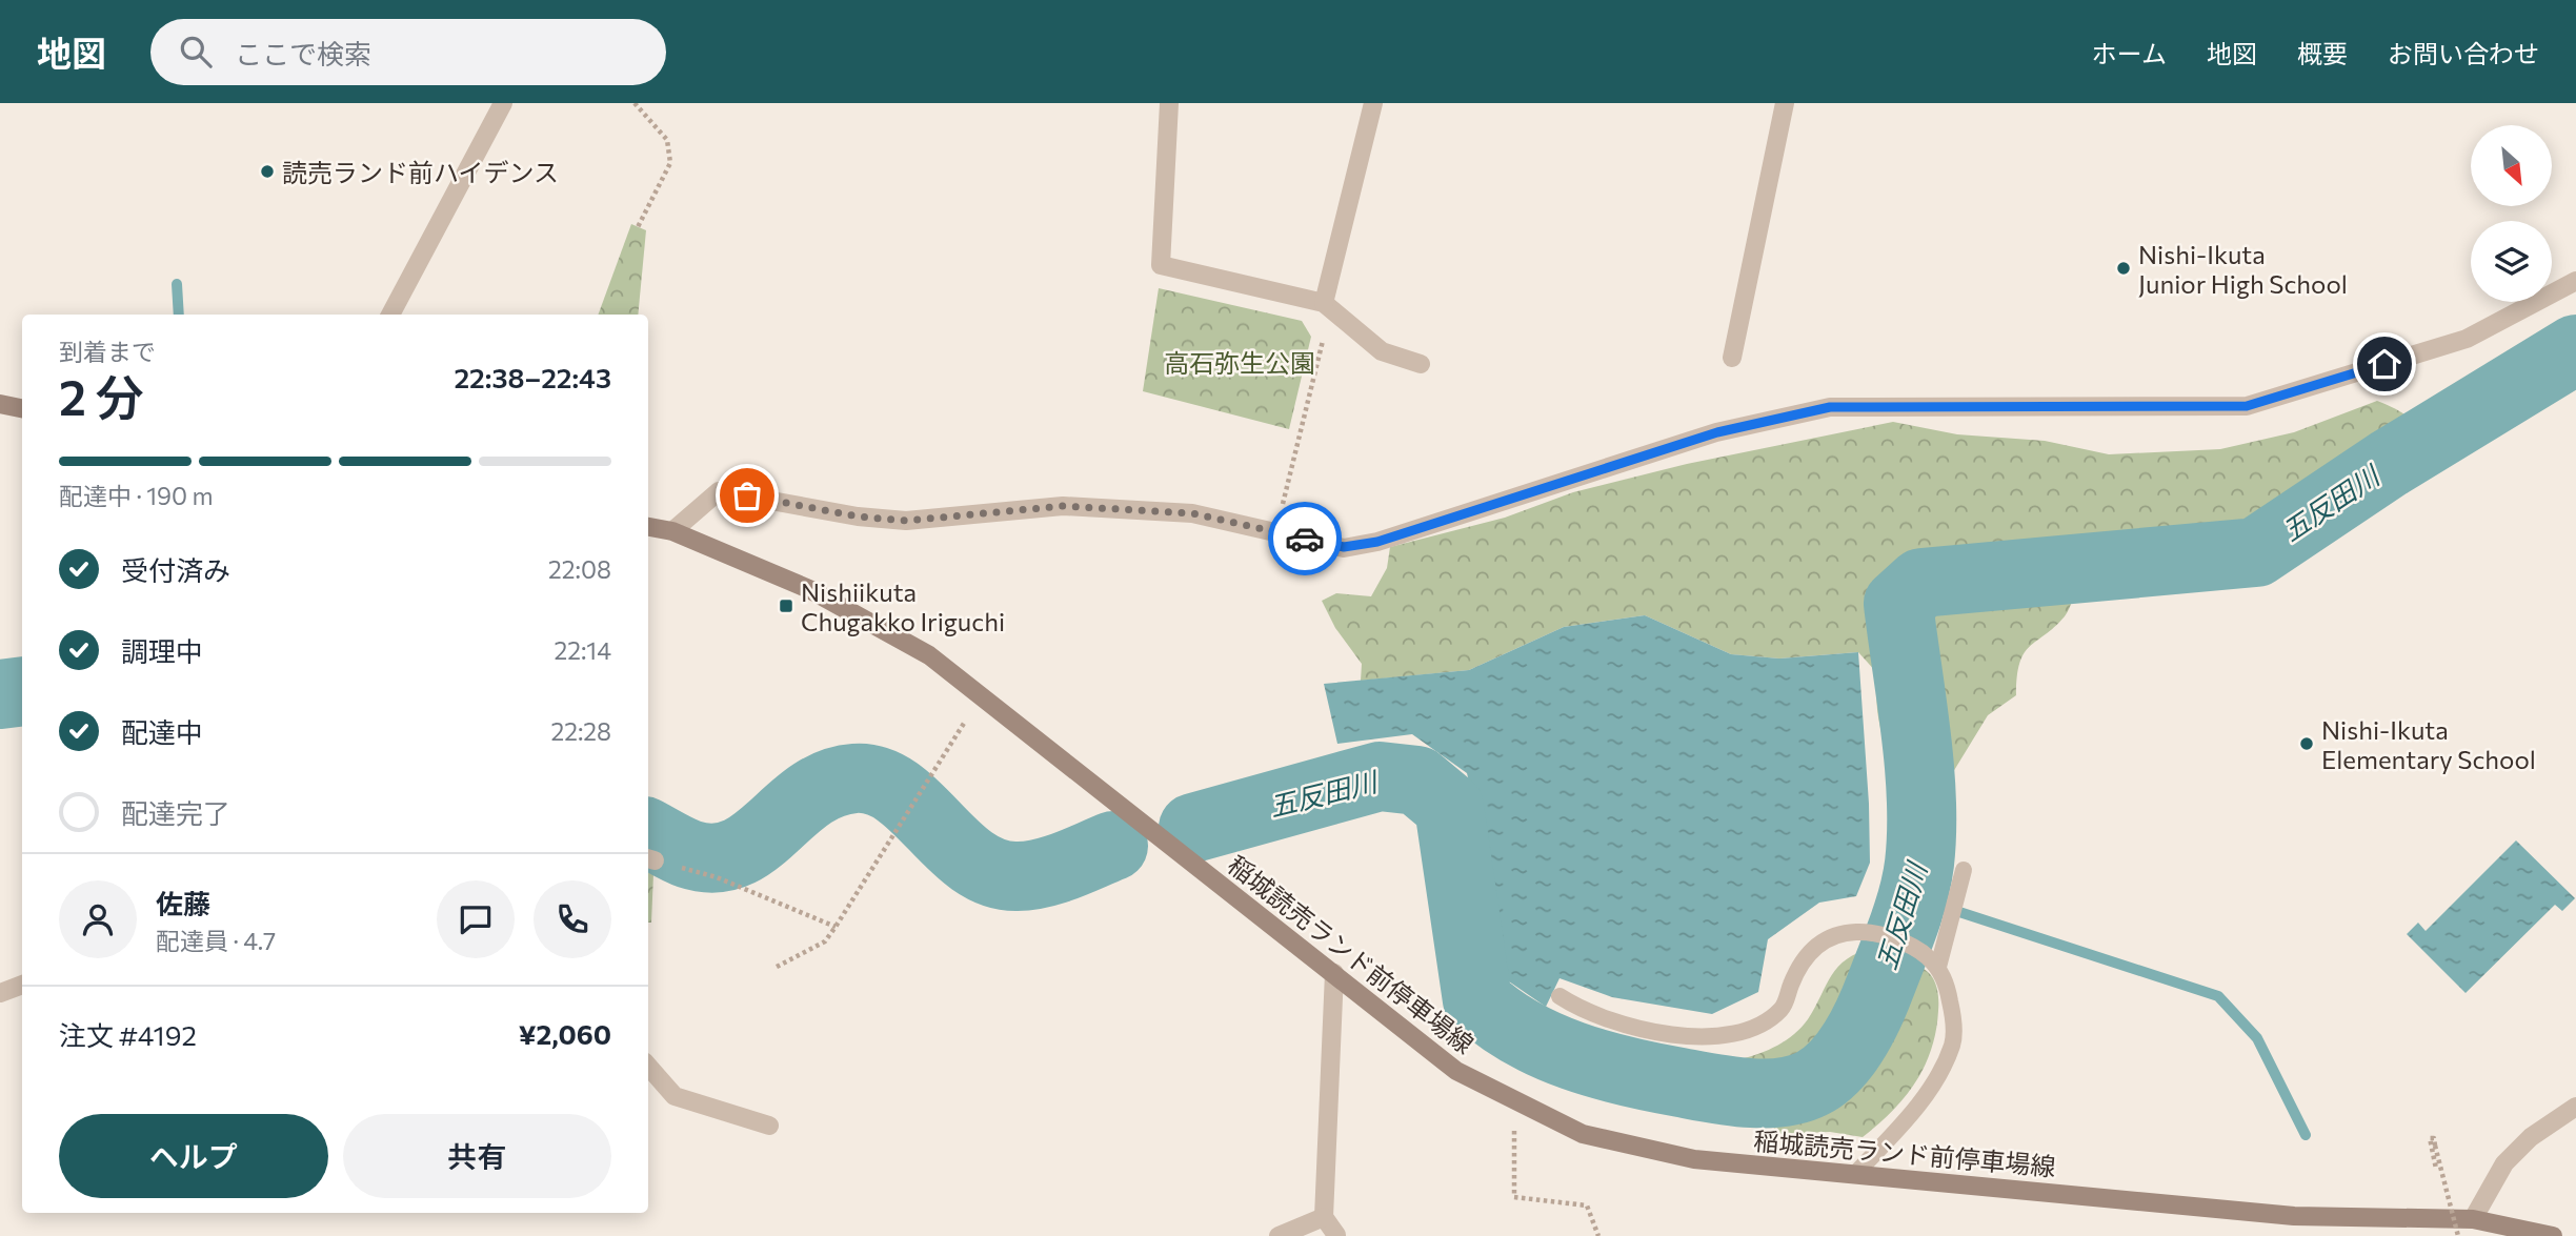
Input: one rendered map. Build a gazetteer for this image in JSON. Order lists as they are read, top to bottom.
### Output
{
  "streets": {
    "main road": ["稲城読売ランド前停車場線"]
  },
  "water": ["五反田川"],
  "parks": ["高石弥生公園"],
  "places": {
    "other": ["読売ランド前ハイデンス", "Nishi-Ikuta Junior High School", "Nishi-Ikuta Elementary School"],
    "transit": ["Nishiikuta Chugakko Iriguchi"]
  },
  "north": "bottom right",
  "page": {
    "header": "地図",
    "search": "ここで検索",
    "nav": [
      "ホーム",
      "地図",
      "概要",
      "お問い合わせ"
    ],
    "heading": ["2 分", "到着まで", "22:38–22:43"],
    "panel": [
      "佐藤",
      "配達員 · 4.7",
      "注文 #4192",
      "¥2,060"
    ],
    "bar": "配達中 · 190 m",
    "list": [
      ["受付済み", "22:08"],
      ["調理中", "22:14"],
      ["配達中", "22:28"],
      "配達完了"
    ],
    "buttons": ["ヘルプ", "共有"]
  }
}
